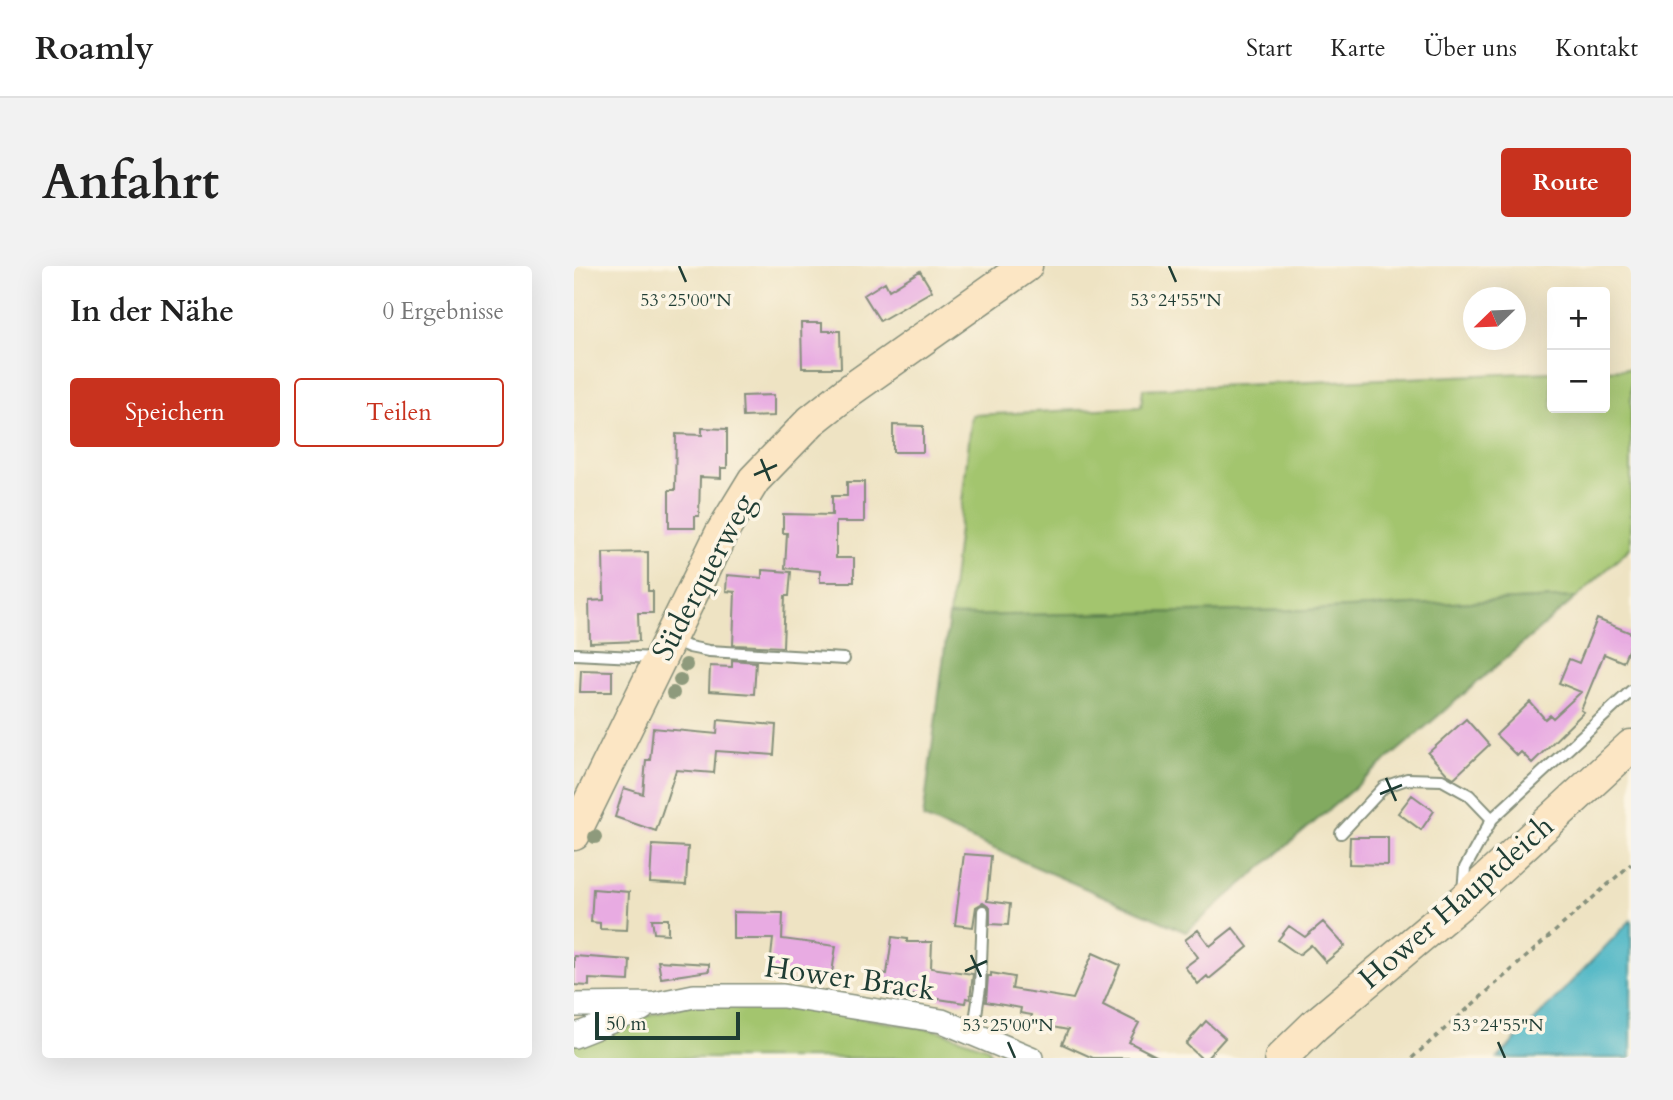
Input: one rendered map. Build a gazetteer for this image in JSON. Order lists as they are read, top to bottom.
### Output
{
  "streets": {
    "street": ["Süderquerweg", "Hower Hauptdeich", "Hower Brack"]
  },
  "scale_bar": "50 m",
  "north": "bottom left",
  "page": {
    "header": "Roamly",
    "nav": [
      "Start",
      "Karte",
      "Über uns",
      "Kontakt"
    ],
    "buttons": [
      "Route",
      ["Speichern", "Teilen"]
    ],
    "title": "Anfahrt",
    "heading": ["In der Nähe", "0 Ergebnisse"],
    "map_buttons": ["+", "−"],
    "scale": "50 m"
  },
  "coordinates": ["53°25'00\"N", "53°24'55\"N"]
}
